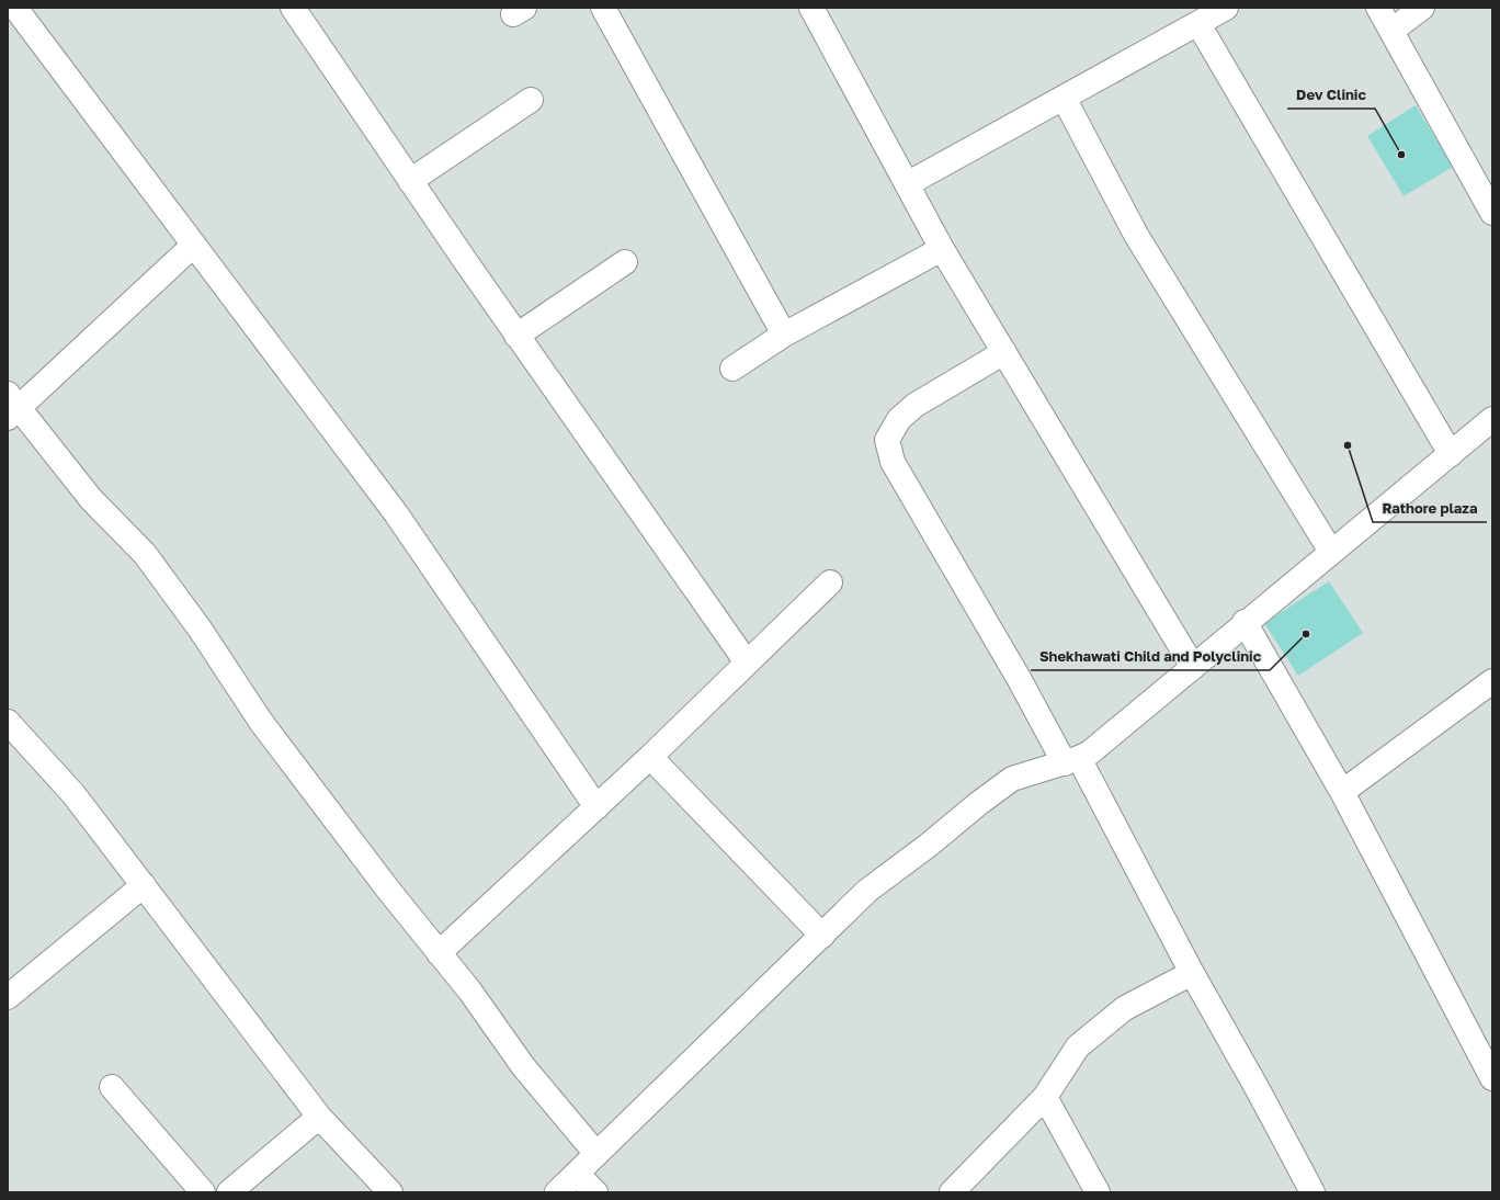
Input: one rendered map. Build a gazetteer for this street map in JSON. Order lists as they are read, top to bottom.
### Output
{
  "places": ["Dev Clinic", "Rathore plaza", "Shekhawati Child and Polyclinic"]
}
